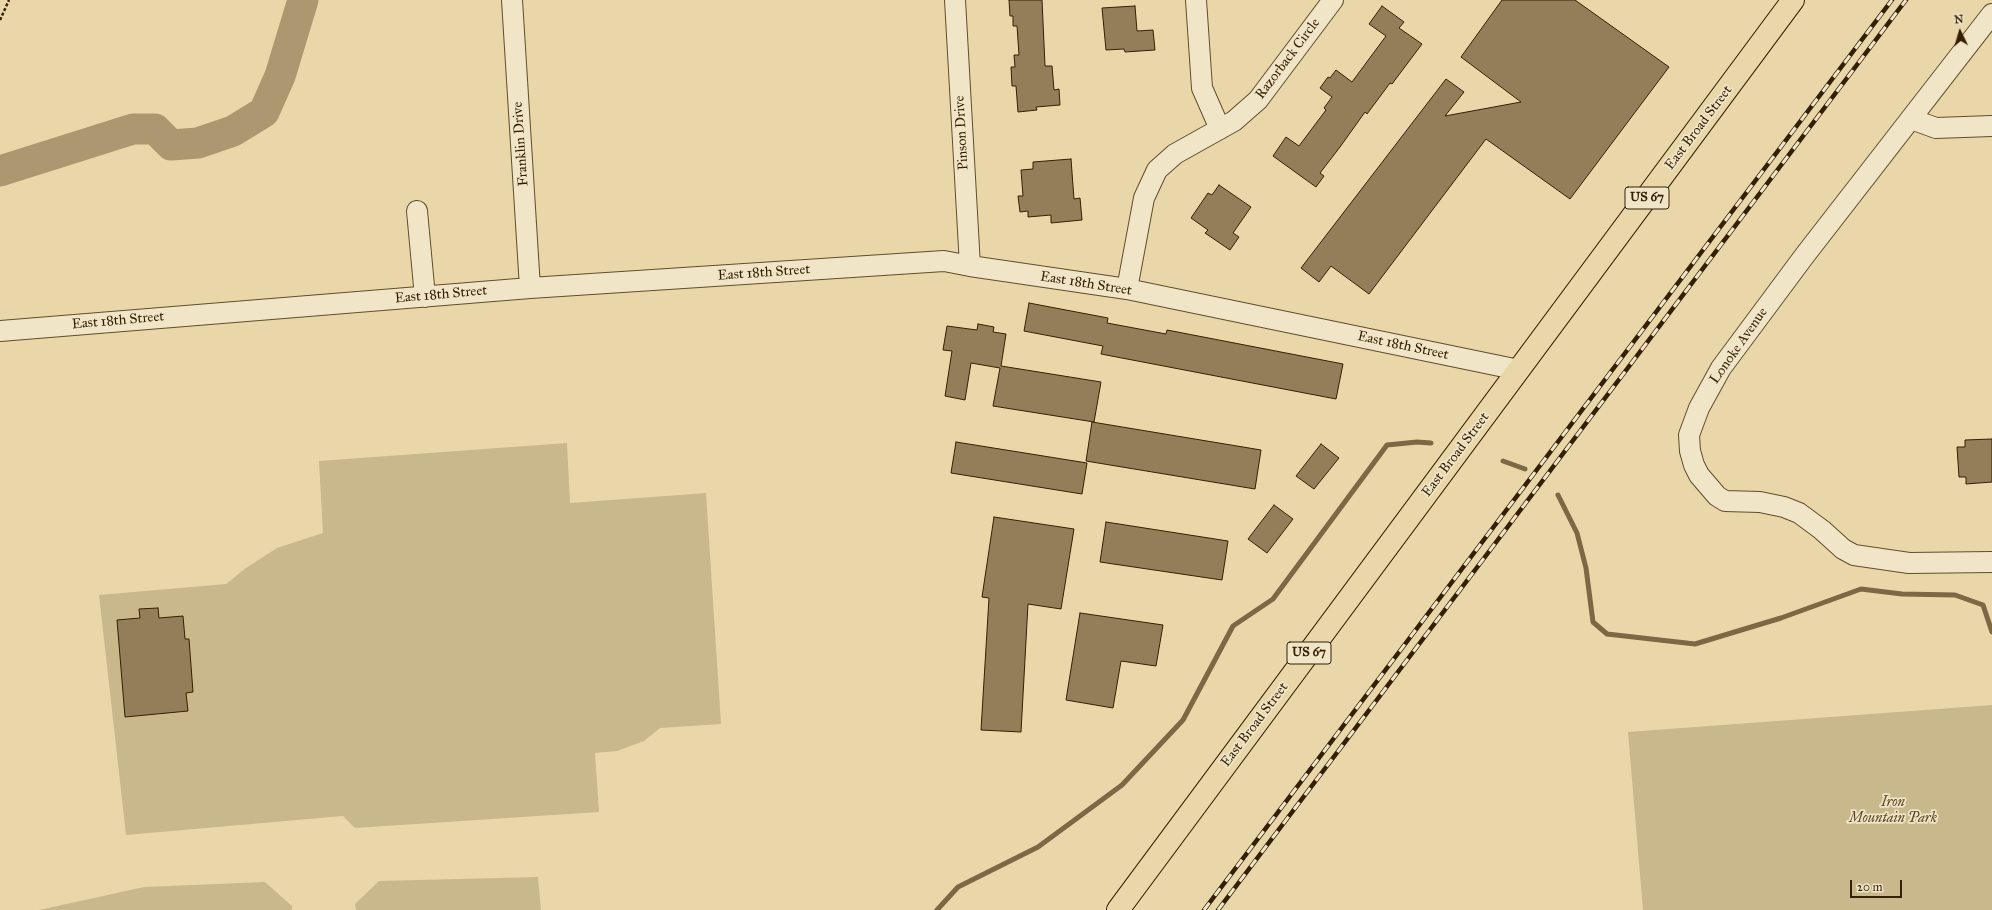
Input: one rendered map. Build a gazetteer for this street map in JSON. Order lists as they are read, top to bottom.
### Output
{
  "streets": {
    "main road": ["East Broad Street", "US 67"],
    "street": [
      "Razorback Circle",
      "Pinson Drive",
      "Franklin Drive",
      "East 18th Street",
      "Lonoke Avenue"
    ]
  },
  "crossings": [
    ["Razorback Circle", "East 18th Street"],
    ["East Broad Street", "East 18th Street"],
    ["Pinson Drive", "East 18th Street"],
    ["Franklin Drive", "East 18th Street"]
  ],
  "parks": ["Iron Mountain Park"],
  "scale_bar": "20 m",
  "north": "top"
}
